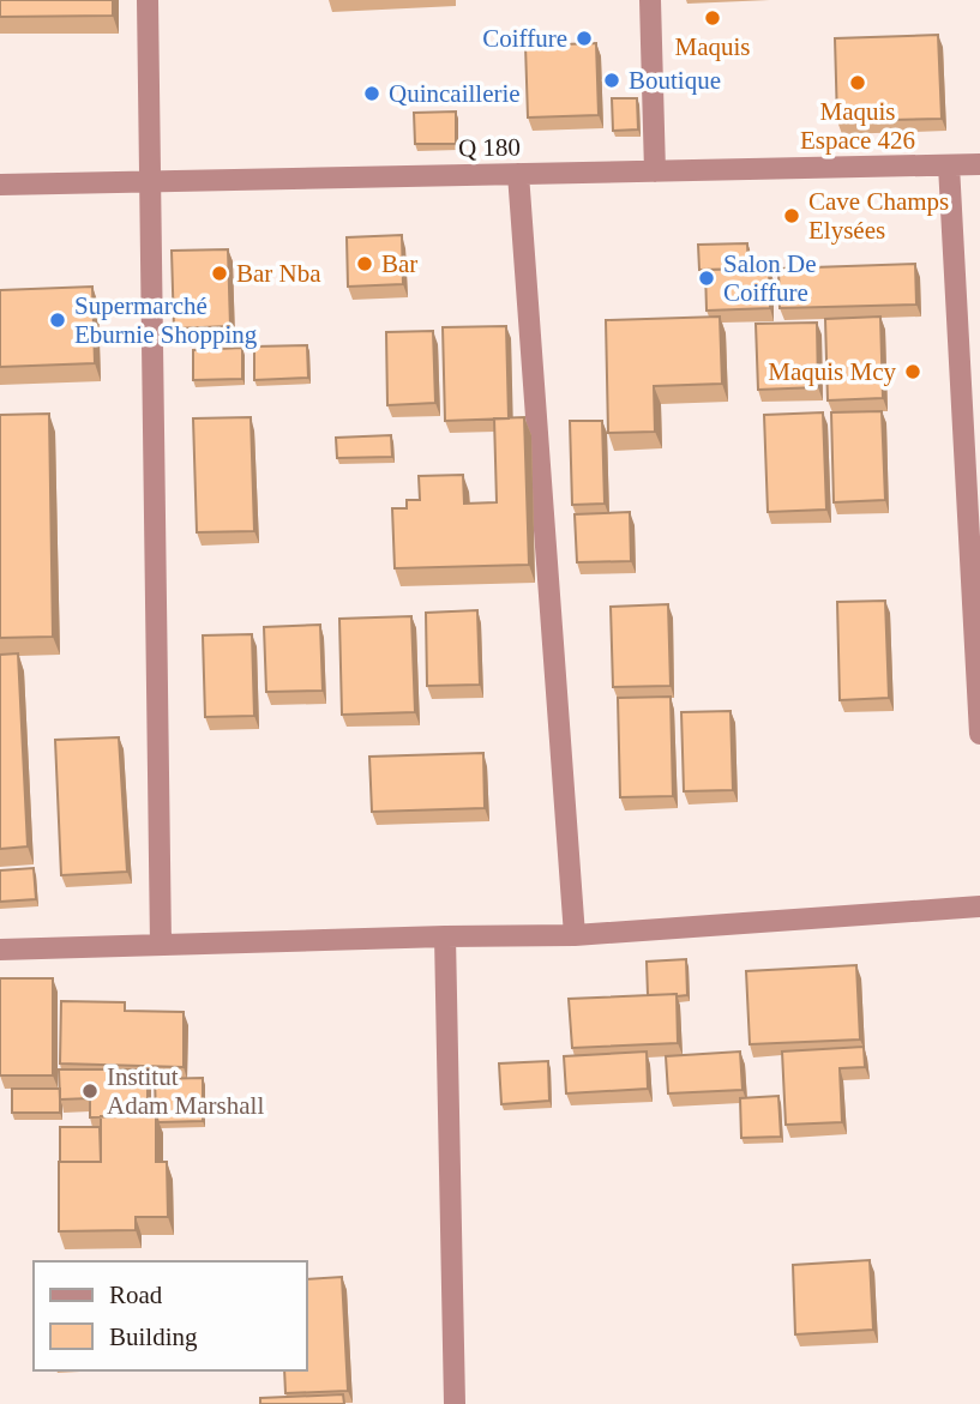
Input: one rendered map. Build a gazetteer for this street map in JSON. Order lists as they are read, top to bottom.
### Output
{
  "streets": {
    "street": ["Q 180"]
  },
  "places": [
    "Maquis",
    "Coiffure",
    "Boutique",
    "Maquis Espace 426",
    "Quincaillerie",
    "Cave Champs Elysées",
    "Bar",
    "Bar Nba",
    "Salon De Coiffure",
    "Supermarché Eburnie Shopping",
    "Maquis Mcy",
    "Institut Adam Marshall"
  ],
  "legend": ["Road", "Building"]
}
